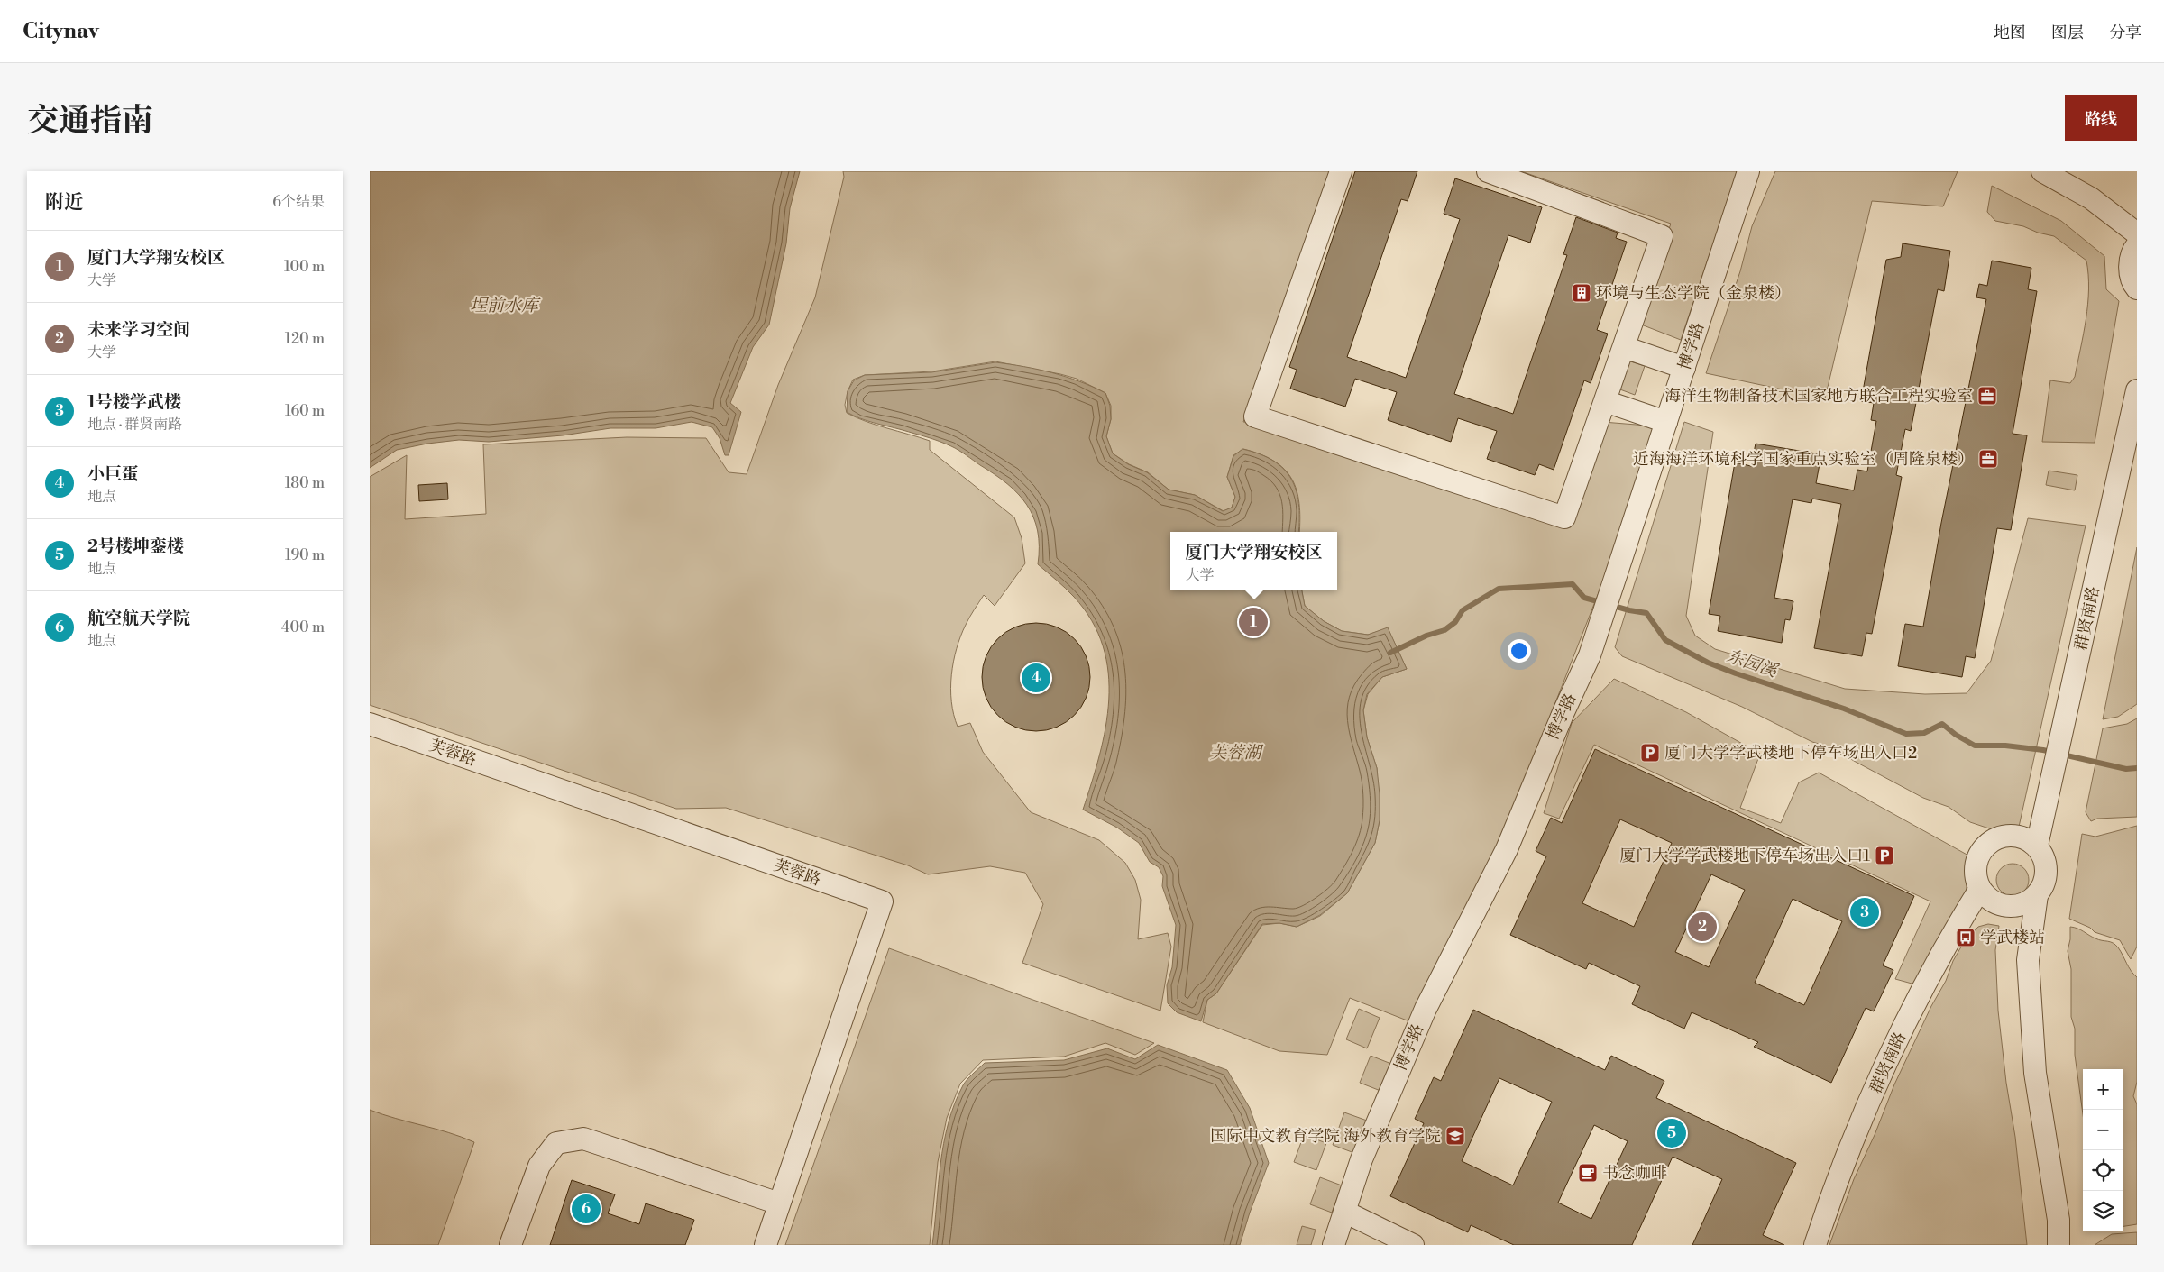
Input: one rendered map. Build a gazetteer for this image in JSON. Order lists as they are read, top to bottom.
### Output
{
  "streets": {
    "street": ["博学路", "群贤南路", "芙蓉路"]
  },
  "water": ["埕前水库", "东园溪", "芙蓉湖"],
  "places": {
    "building": ["环境与生态学院（金泉楼）"],
    "office": ["海洋生物制备技术国家地方联合工程实验室", "近海海洋环境科学国家重点实验室（周隆泉楼）"],
    "parking": ["厦门大学学武楼地下停车场出入口2", "厦门大学学武楼地下停车场出入口1"],
    "bus stop": ["学武楼站"],
    "school or university": ["国际中文教育学院 海外教育学院"],
    "cafe": ["书念咖啡"]
  },
  "page": {
    "header": "Citynav",
    "nav": ["地图", "图层", "分享"],
    "title": "交通指南",
    "buttons": "路线",
    "heading": ["附近", "6个结果"],
    "list": [
      {
        "mark": "1",
        "name": "厦门大学翔安校区",
        "note": "大学",
        "value": "100 m"
      },
      {
        "mark": "2",
        "name": "未来学习空间",
        "note": "大学",
        "value": "120 m"
      },
      {
        "mark": "3",
        "name": "1号楼学武楼",
        "note": "地点 · 群贤南路",
        "value": "160 m"
      },
      {
        "mark": "4",
        "name": "小巨蛋",
        "note": "地点",
        "value": "180 m"
      },
      {
        "mark": "5",
        "name": "2号楼坤銮楼",
        "note": "地点",
        "value": "190 m"
      },
      {
        "mark": "6",
        "name": "航空航天学院",
        "note": "地点",
        "value": "400 m"
      }
    ],
    "popup": ["厦门大学翔安校区", "大学"],
    "pins": [
      "1",
      "4",
      "3",
      "2",
      "5",
      "6"
    ],
    "map_buttons": ["+", "−"]
  }
}
